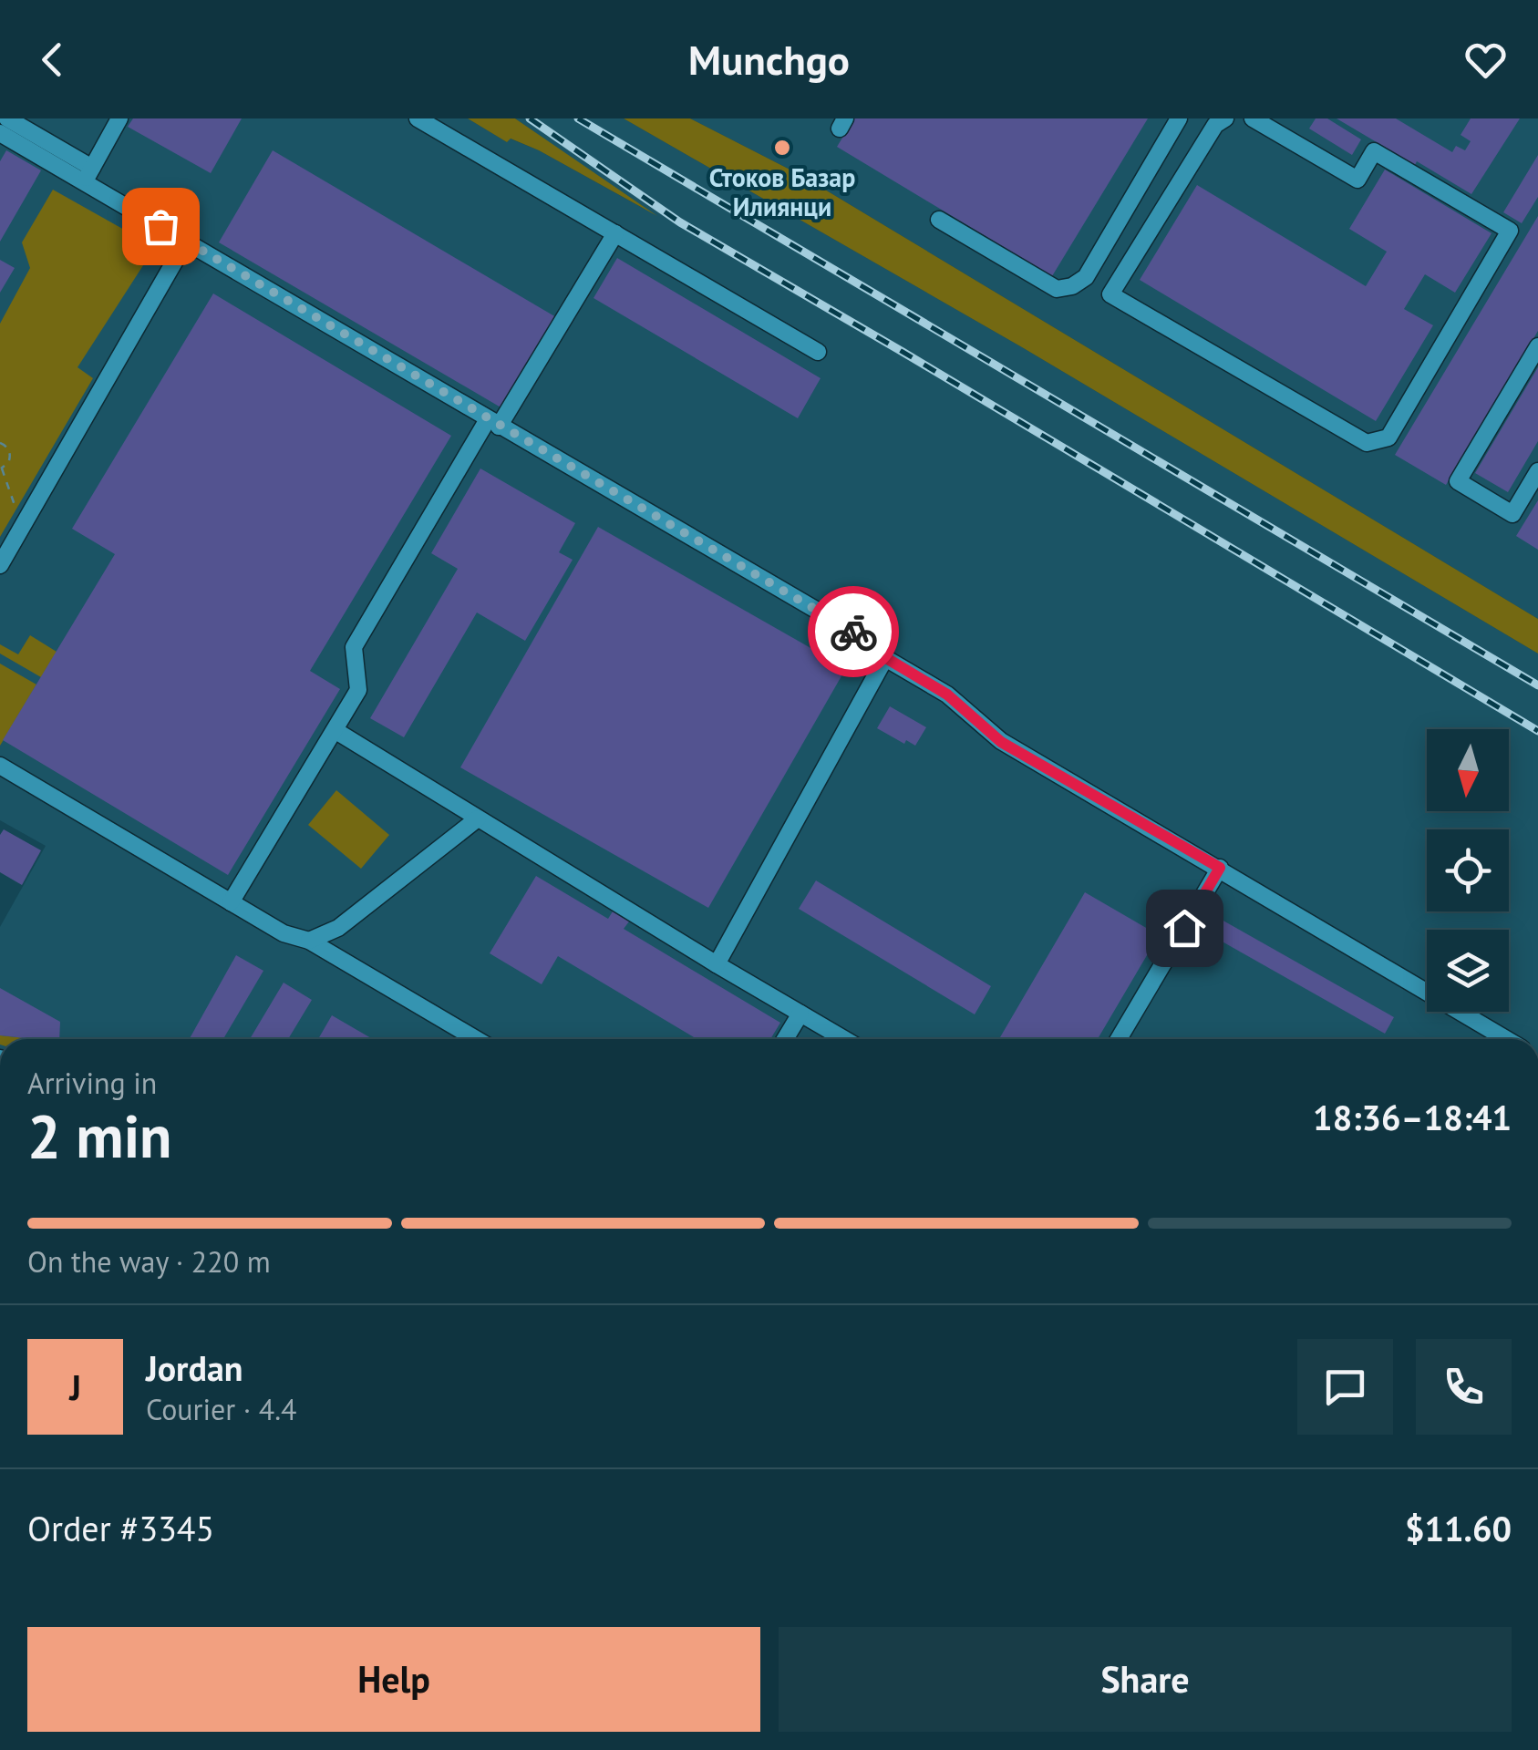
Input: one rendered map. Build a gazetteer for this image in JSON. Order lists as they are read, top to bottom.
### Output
{
  "places": ["Стоков Базар Илиянци"],
  "north": "bottom",
  "page": {
    "header": "Munchgo",
    "heading": ["2 min", "Arriving in", "18:36–18:41"],
    "panel": [
      "Jordan",
      "Courier · 4.4",
      "Order #3345",
      "$11.60"
    ],
    "bar": "On the way · 220 m",
    "round": "J",
    "buttons": ["Help", "Share"]
  }
}
